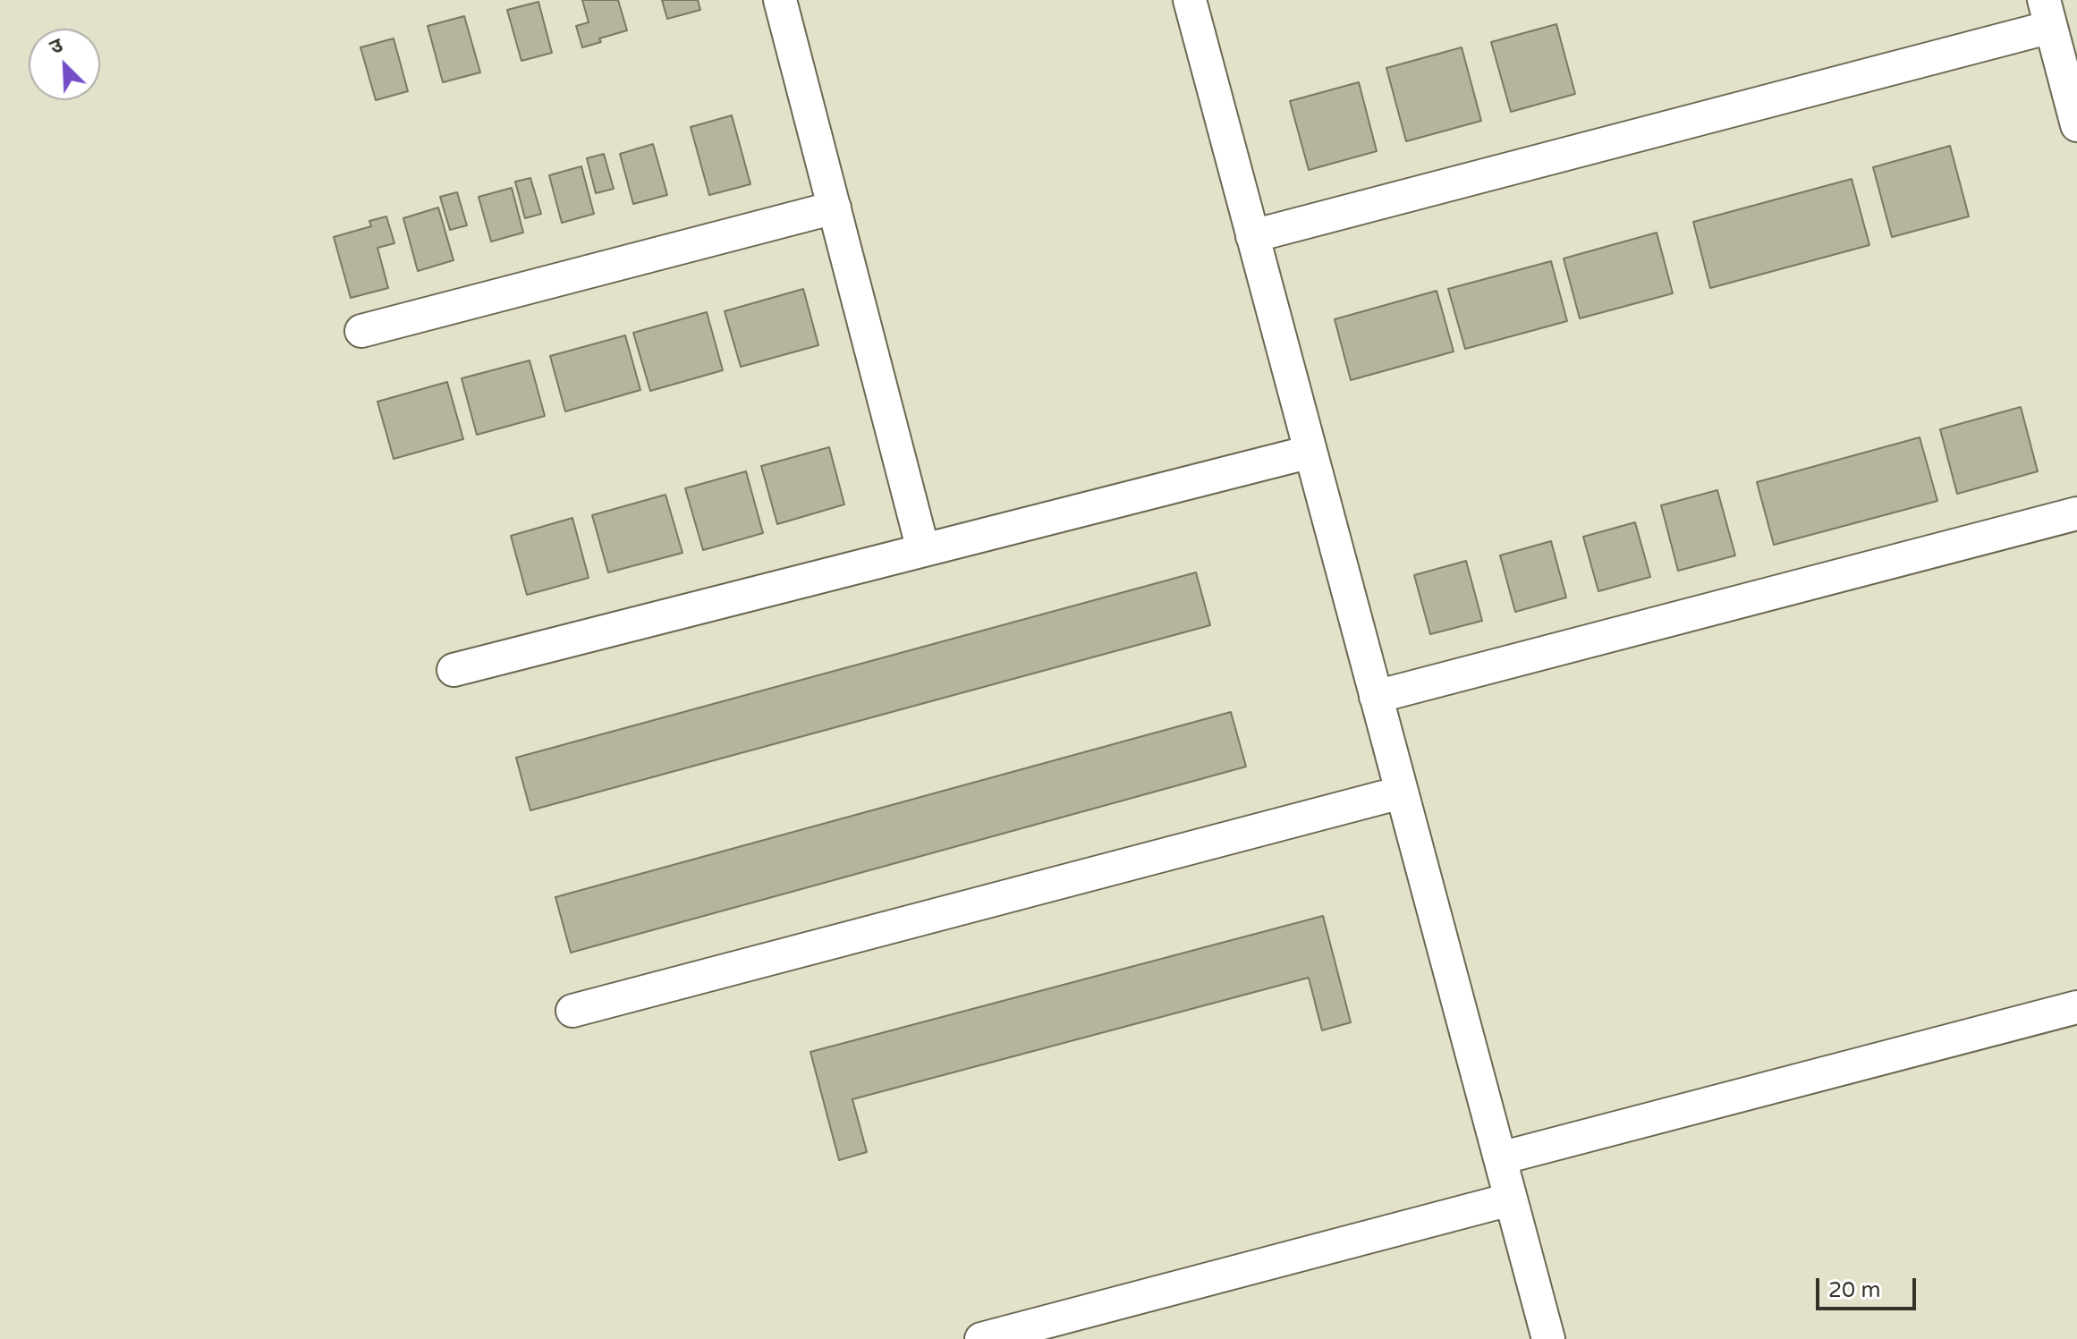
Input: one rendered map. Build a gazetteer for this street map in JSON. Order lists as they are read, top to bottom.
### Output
{
  "scale_bar": "20 m",
  "north": "top left"
}
